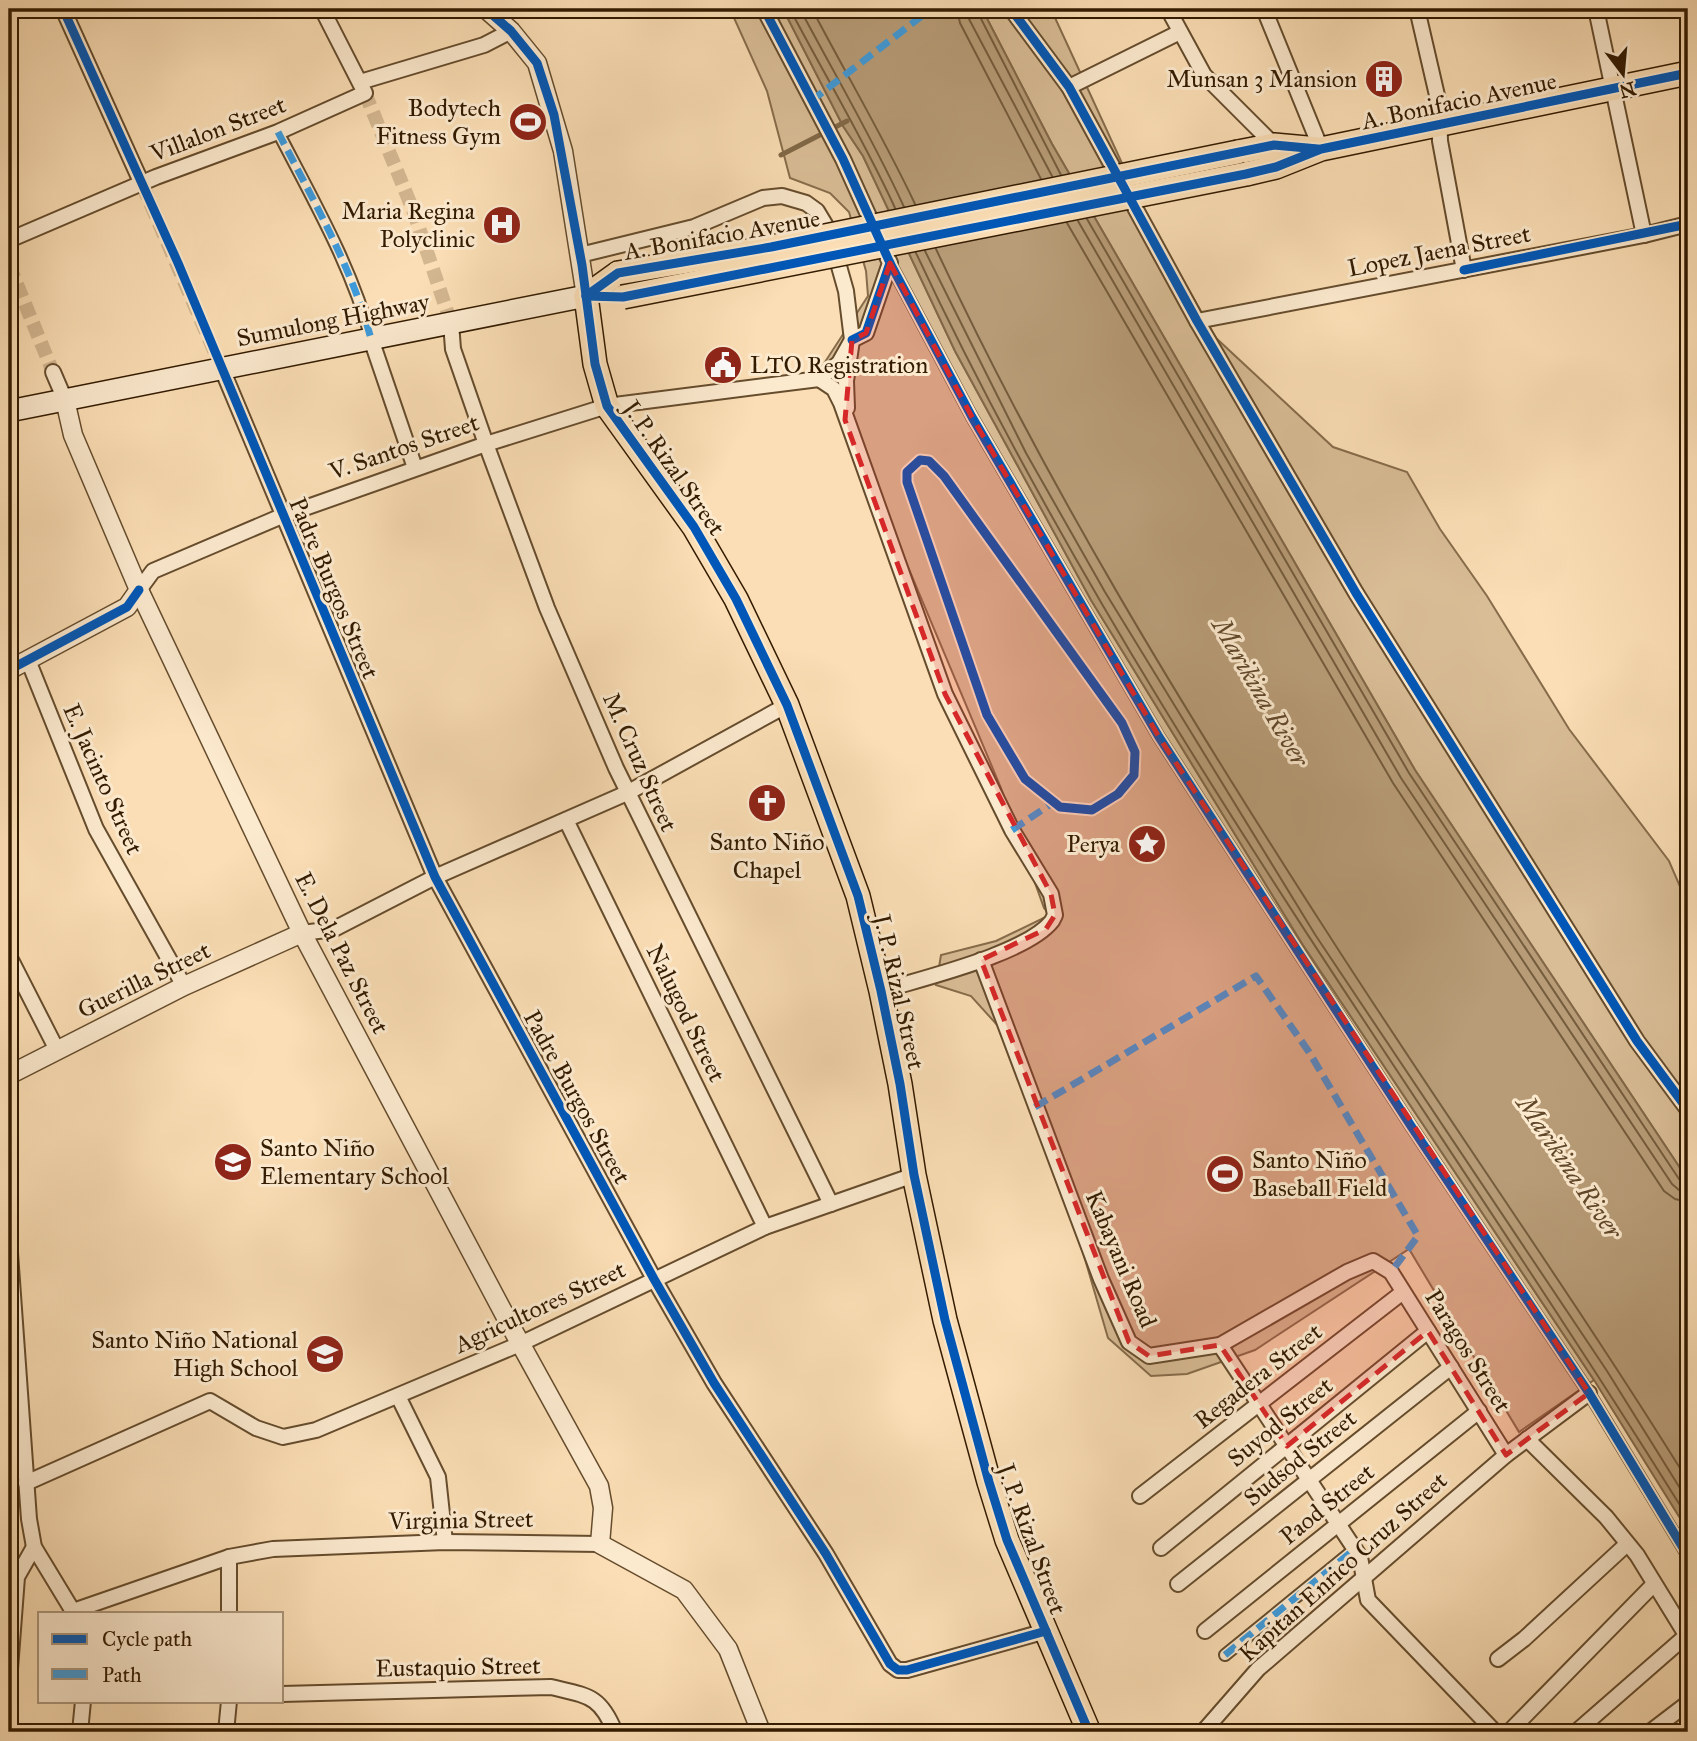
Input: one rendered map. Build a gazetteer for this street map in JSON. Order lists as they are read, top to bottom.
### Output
{
  "streets": {
    "main road": ["A. Bonifacio Avenue", "Sumulong Highway", "J. P. Rizal Street"],
    "street": [
      "Villalon Street",
      "Lopez Jaena Street",
      "V. Santos Street",
      "Padre Burgos Street",
      "M. Cruz Street",
      "E. Jacinto Street",
      "E. Dela Paz Street",
      "Guerilla Street",
      "Nalugod Street",
      "Kabayani Road",
      "Agricultores Street",
      "Paragos Street",
      "Regadera Street",
      "Suyod Street",
      "Sudsod Street",
      "Paod Street",
      "Virginia Street",
      "Kapitan Enrico Cruz Street",
      "Eustaquio Street"
    ]
  },
  "crossings": [
    ["A. Bonifacio Avenue", "Sumulong Highway"],
    ["A. Bonifacio Avenue", "J. P. Rizal Street"],
    ["Sumulong Highway", "J. P. Rizal Street"],
    ["Sumulong Highway", "Padre Burgos Street"],
    ["Sumulong Highway", "M. Cruz Street"],
    ["Sumulong Highway", "E. Dela Paz Street"],
    ["V. Santos Street", "J. P. Rizal Street"],
    ["V. Santos Street", "Padre Burgos Street"],
    ["V. Santos Street", "M. Cruz Street"],
    ["V. Santos Street", "E. Jacinto Street"],
    ["V. Santos Street", "E. Dela Paz Street"],
    ["J. P. Rizal Street", "Padre Burgos Street"],
    ["J. P. Rizal Street", "Agricultores Street"],
    ["Padre Burgos Street", "Agricultores Street"],
    ["M. Cruz Street", "Agricultores Street"],
    ["E. Jacinto Street", "Guerilla Street"],
    ["E. Dela Paz Street", "Guerilla Street"],
    ["E. Dela Paz Street", "Agricultores Street"],
    ["E. Dela Paz Street", "Virginia Street"],
    ["Nalugod Street", "Agricultores Street"],
    ["Kabayani Road", "Paragos Street"],
    ["Paragos Street", "Regadera Street"],
    ["Paragos Street", "Suyod Street"],
    ["Paragos Street", "Sudsod Street"],
    ["Paragos Street", "Paod Street"],
    ["Paragos Street", "Kapitan Enrico Cruz Street"]
  ],
  "water": ["Marikina River"],
  "places": {
    "building": ["Munsan 3 Mansion"],
    "sports": ["Bodytech Fitness Gym", "Santo Niño Baseball Field"],
    "hospital": ["Maria Regina Polyclinic"],
    "public building": ["LTO Registration"],
    "church": ["Santo Niño Chapel"],
    "place": ["Perya"],
    "school or university": ["Santo Niño Elementary School", "Santo Niño National High School"]
  },
  "legend": ["Cycle path", "Path"],
  "north": "bottom"
}
